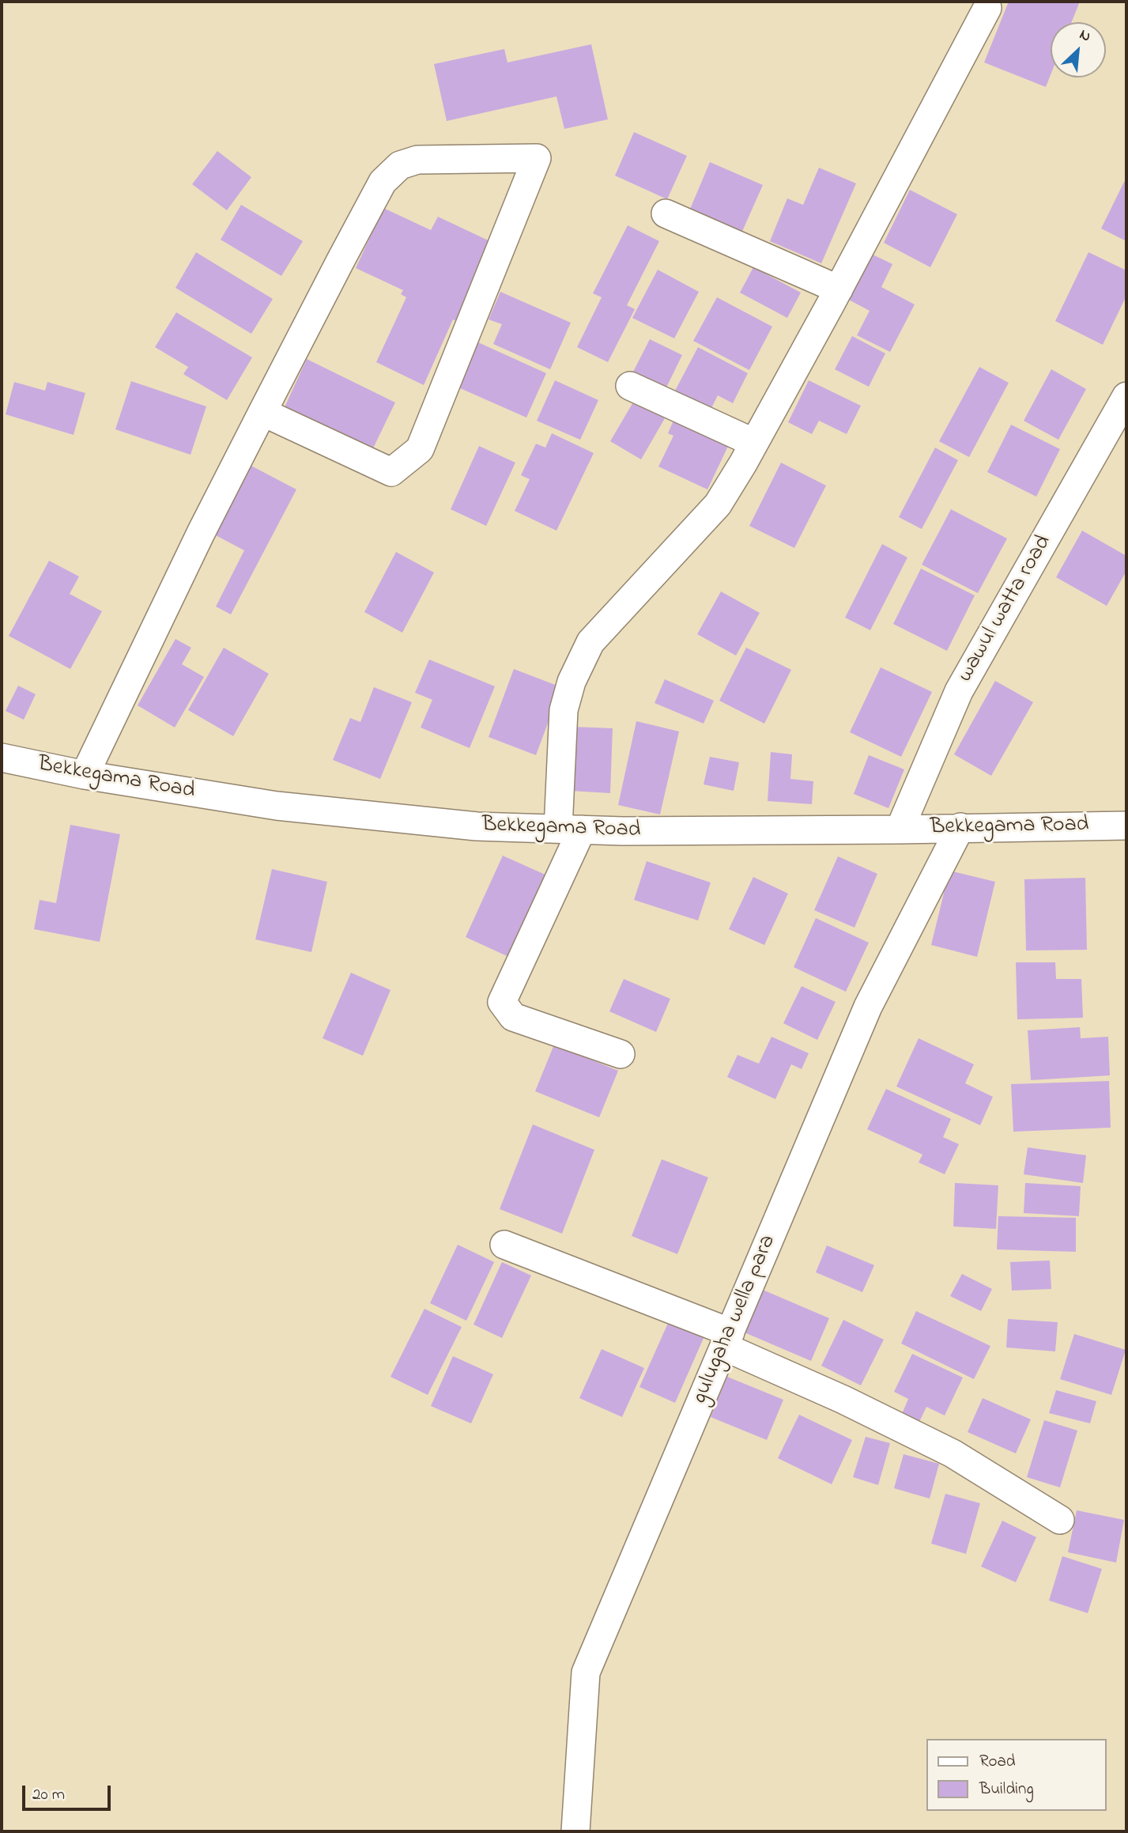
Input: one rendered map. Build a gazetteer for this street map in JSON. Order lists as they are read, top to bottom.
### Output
{
  "streets": {
    "street": ["wawul watta road", "Bekkegama Road", "gulugaha wella para"]
  },
  "crossings": [
    ["wawul watta road", "Bekkegama Road"],
    ["Bekkegama Road", "gulugaha wella para"]
  ],
  "legend": ["Road", "Building"],
  "scale_bar": "20 m",
  "north": "top right"
}
